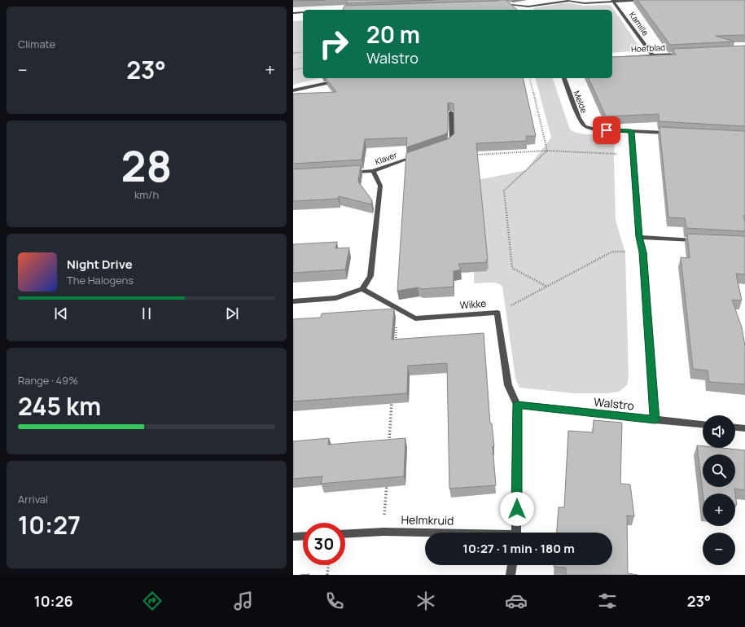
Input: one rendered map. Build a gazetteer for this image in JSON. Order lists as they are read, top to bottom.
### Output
{
  "streets": {
    "street": [
      "Kamille",
      "Hoefblad",
      "Melde",
      "Klaver",
      "Wikke",
      "Walstro",
      "Helmkruid"
    ]
  },
  "crossings": [
    ["Kamille", "Hoefblad"],
    ["Wikke", "Walstro"],
    ["Wikke", "Helmkruid"],
    ["Walstro", "Helmkruid"]
  ],
  "page": {
    "tile": [
      "Climate",
      ["28", "km/h"],
      ["Range · 49%", "245 km"],
      ["Arrival", "10:27"]
    ],
    "turn": ["20 m", "Walstro"],
    "heat": ["−", "23°", "+"],
    "song": ["Night Drive", "The Halogens"],
    "map_buttons": ["+", "−"],
    "limit": "30",
    "trip": "10:27 · 1 min · 180 m",
    "tabs": ["10:26", "23°"]
  }
}
